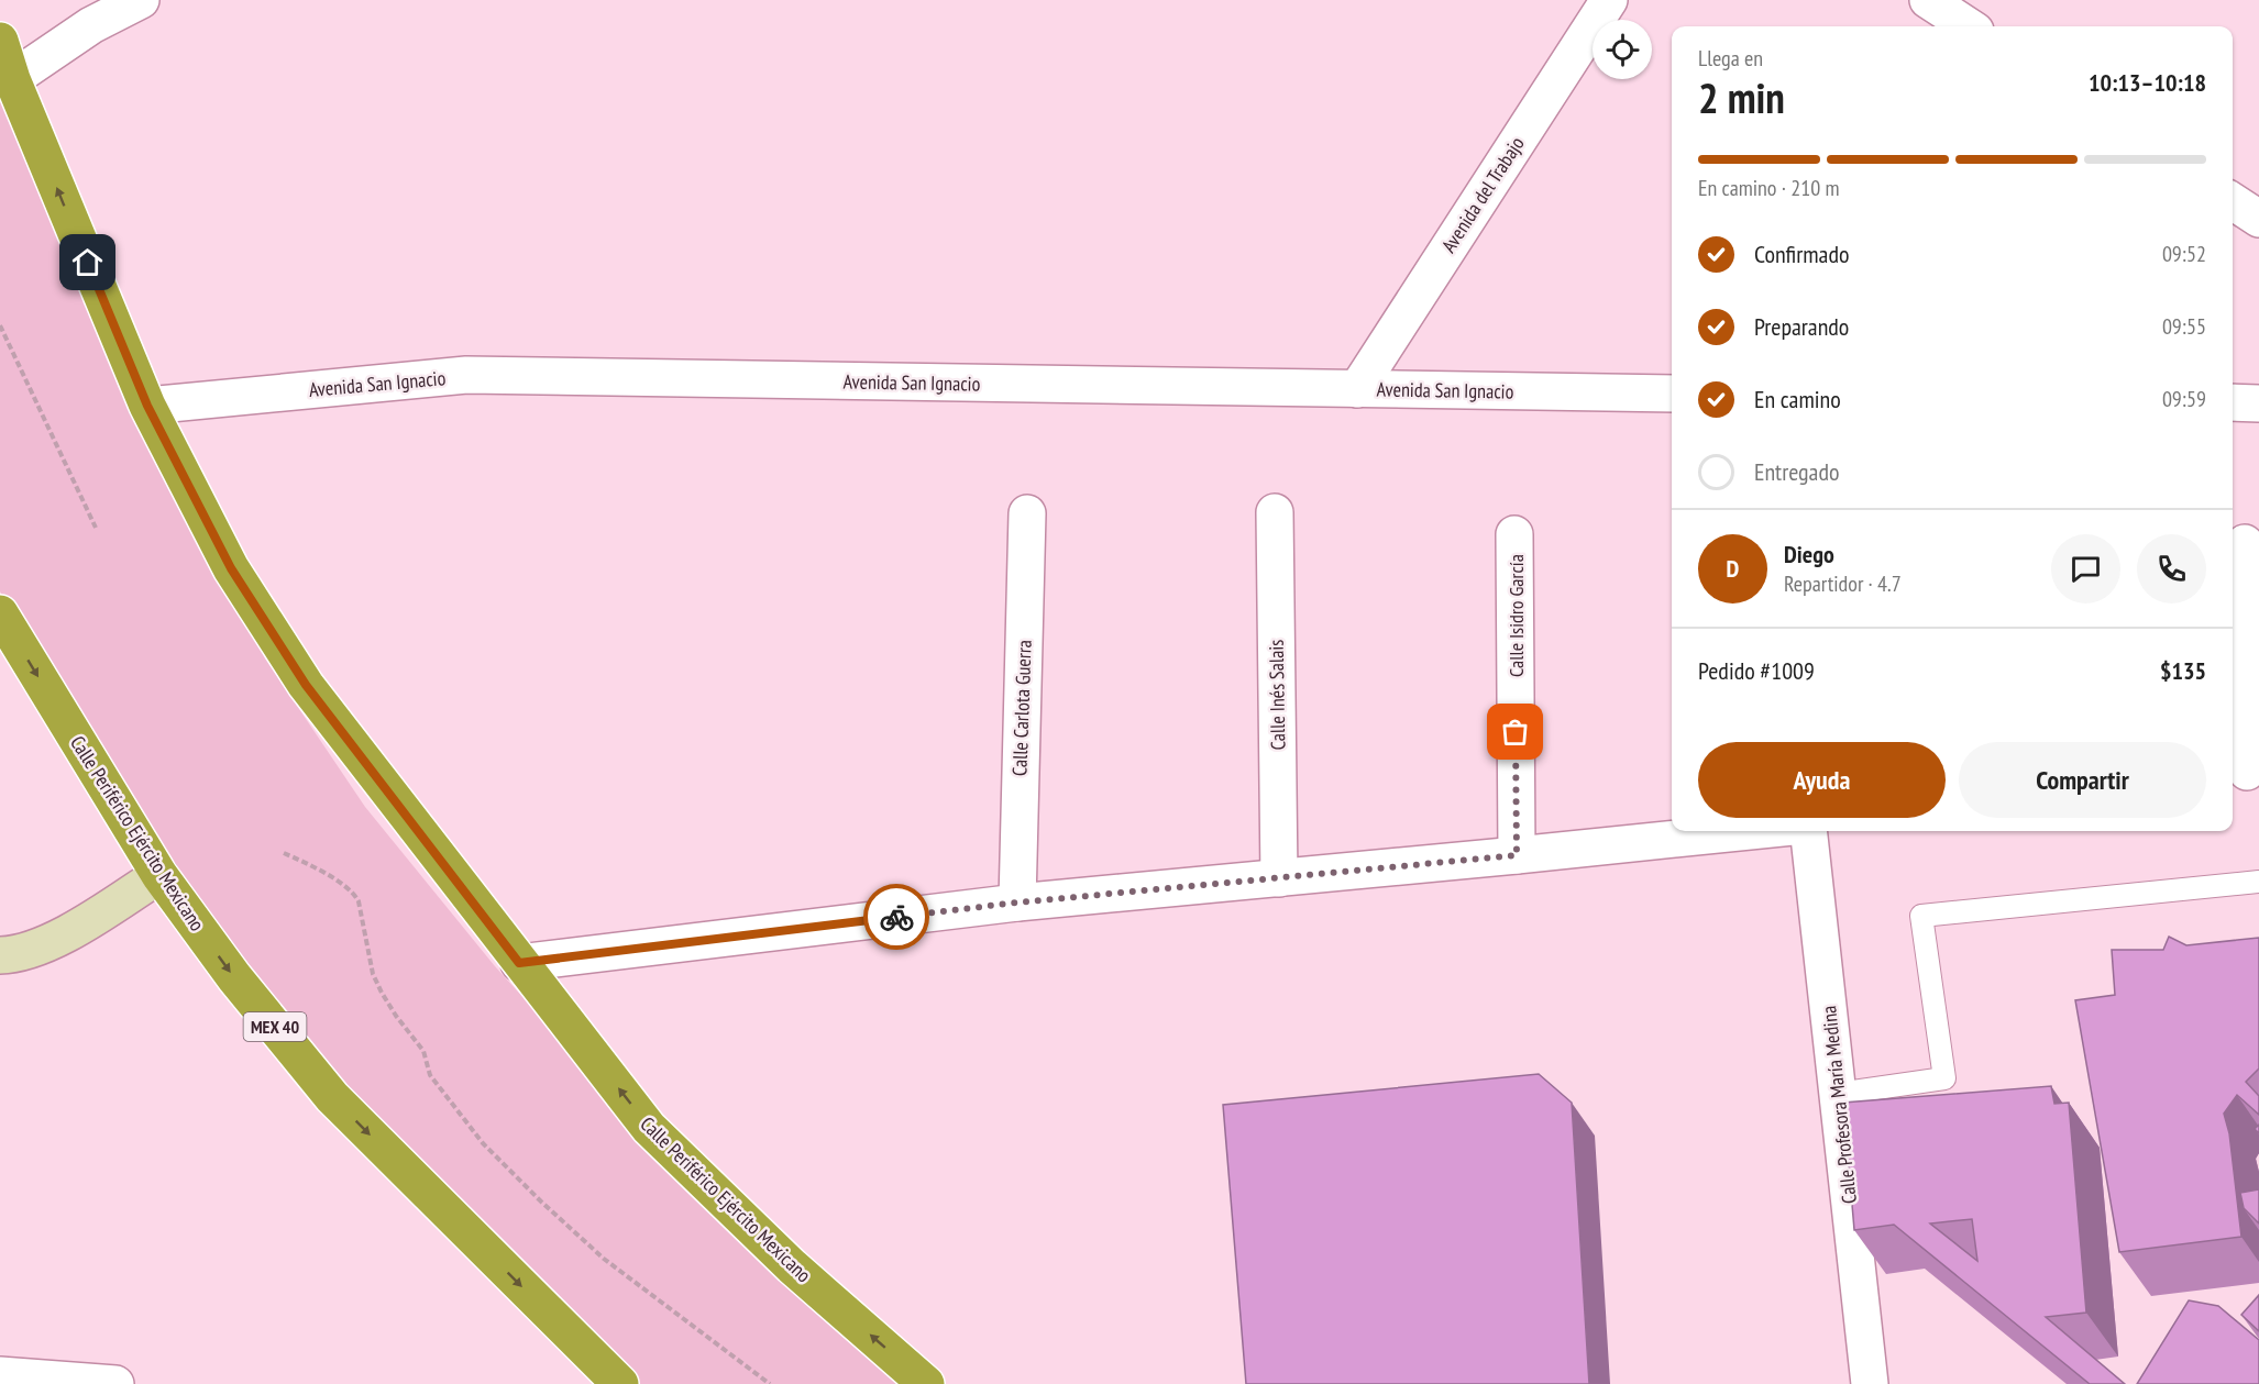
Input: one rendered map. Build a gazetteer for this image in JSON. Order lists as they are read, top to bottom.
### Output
{
  "streets": {
    "highway": ["Calle Periférico Ejército Mexicano", "MEX 40"],
    "street": [
      "Avenida del Trabajo",
      "Avenida San Ignacio",
      "Calle Isidro García",
      "Calle Inés Salais",
      "Calle Carlota Guerra",
      "Calle Profesora María Medina"
    ]
  },
  "crossings": [
    ["Avenida del Trabajo", "Avenida San Ignacio"],
    ["Avenida San Ignacio", "Calle Periférico Ejército Mexicano"]
  ],
  "page": {
    "heading": ["2 min", "Llega en", "10:13–10:18"],
    "panel": [
      "Diego",
      "Repartidor · 4.7",
      "Pedido #1009",
      "$135"
    ],
    "bar": "En camino · 210 m",
    "list": [
      ["Confirmado", "09:52"],
      ["Preparando", "09:55"],
      ["En camino", "09:59"],
      "Entregado"
    ],
    "round": "D",
    "buttons": ["Ayuda", "Compartir"]
  }
}
